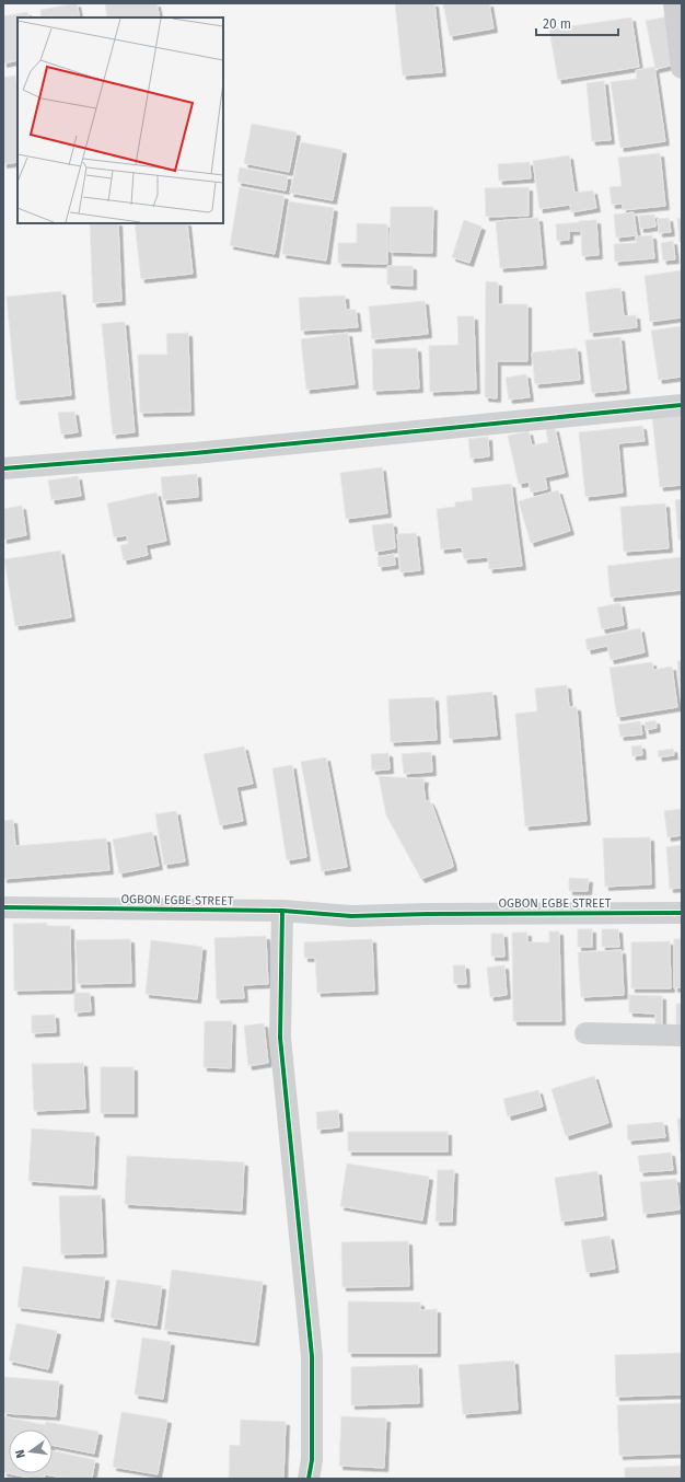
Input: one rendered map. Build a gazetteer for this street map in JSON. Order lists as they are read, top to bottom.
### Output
{
  "streets": {
    "street": ["OGBON EGBE STREET"]
  },
  "scale_bar": "20 m",
  "north": "left"
}
